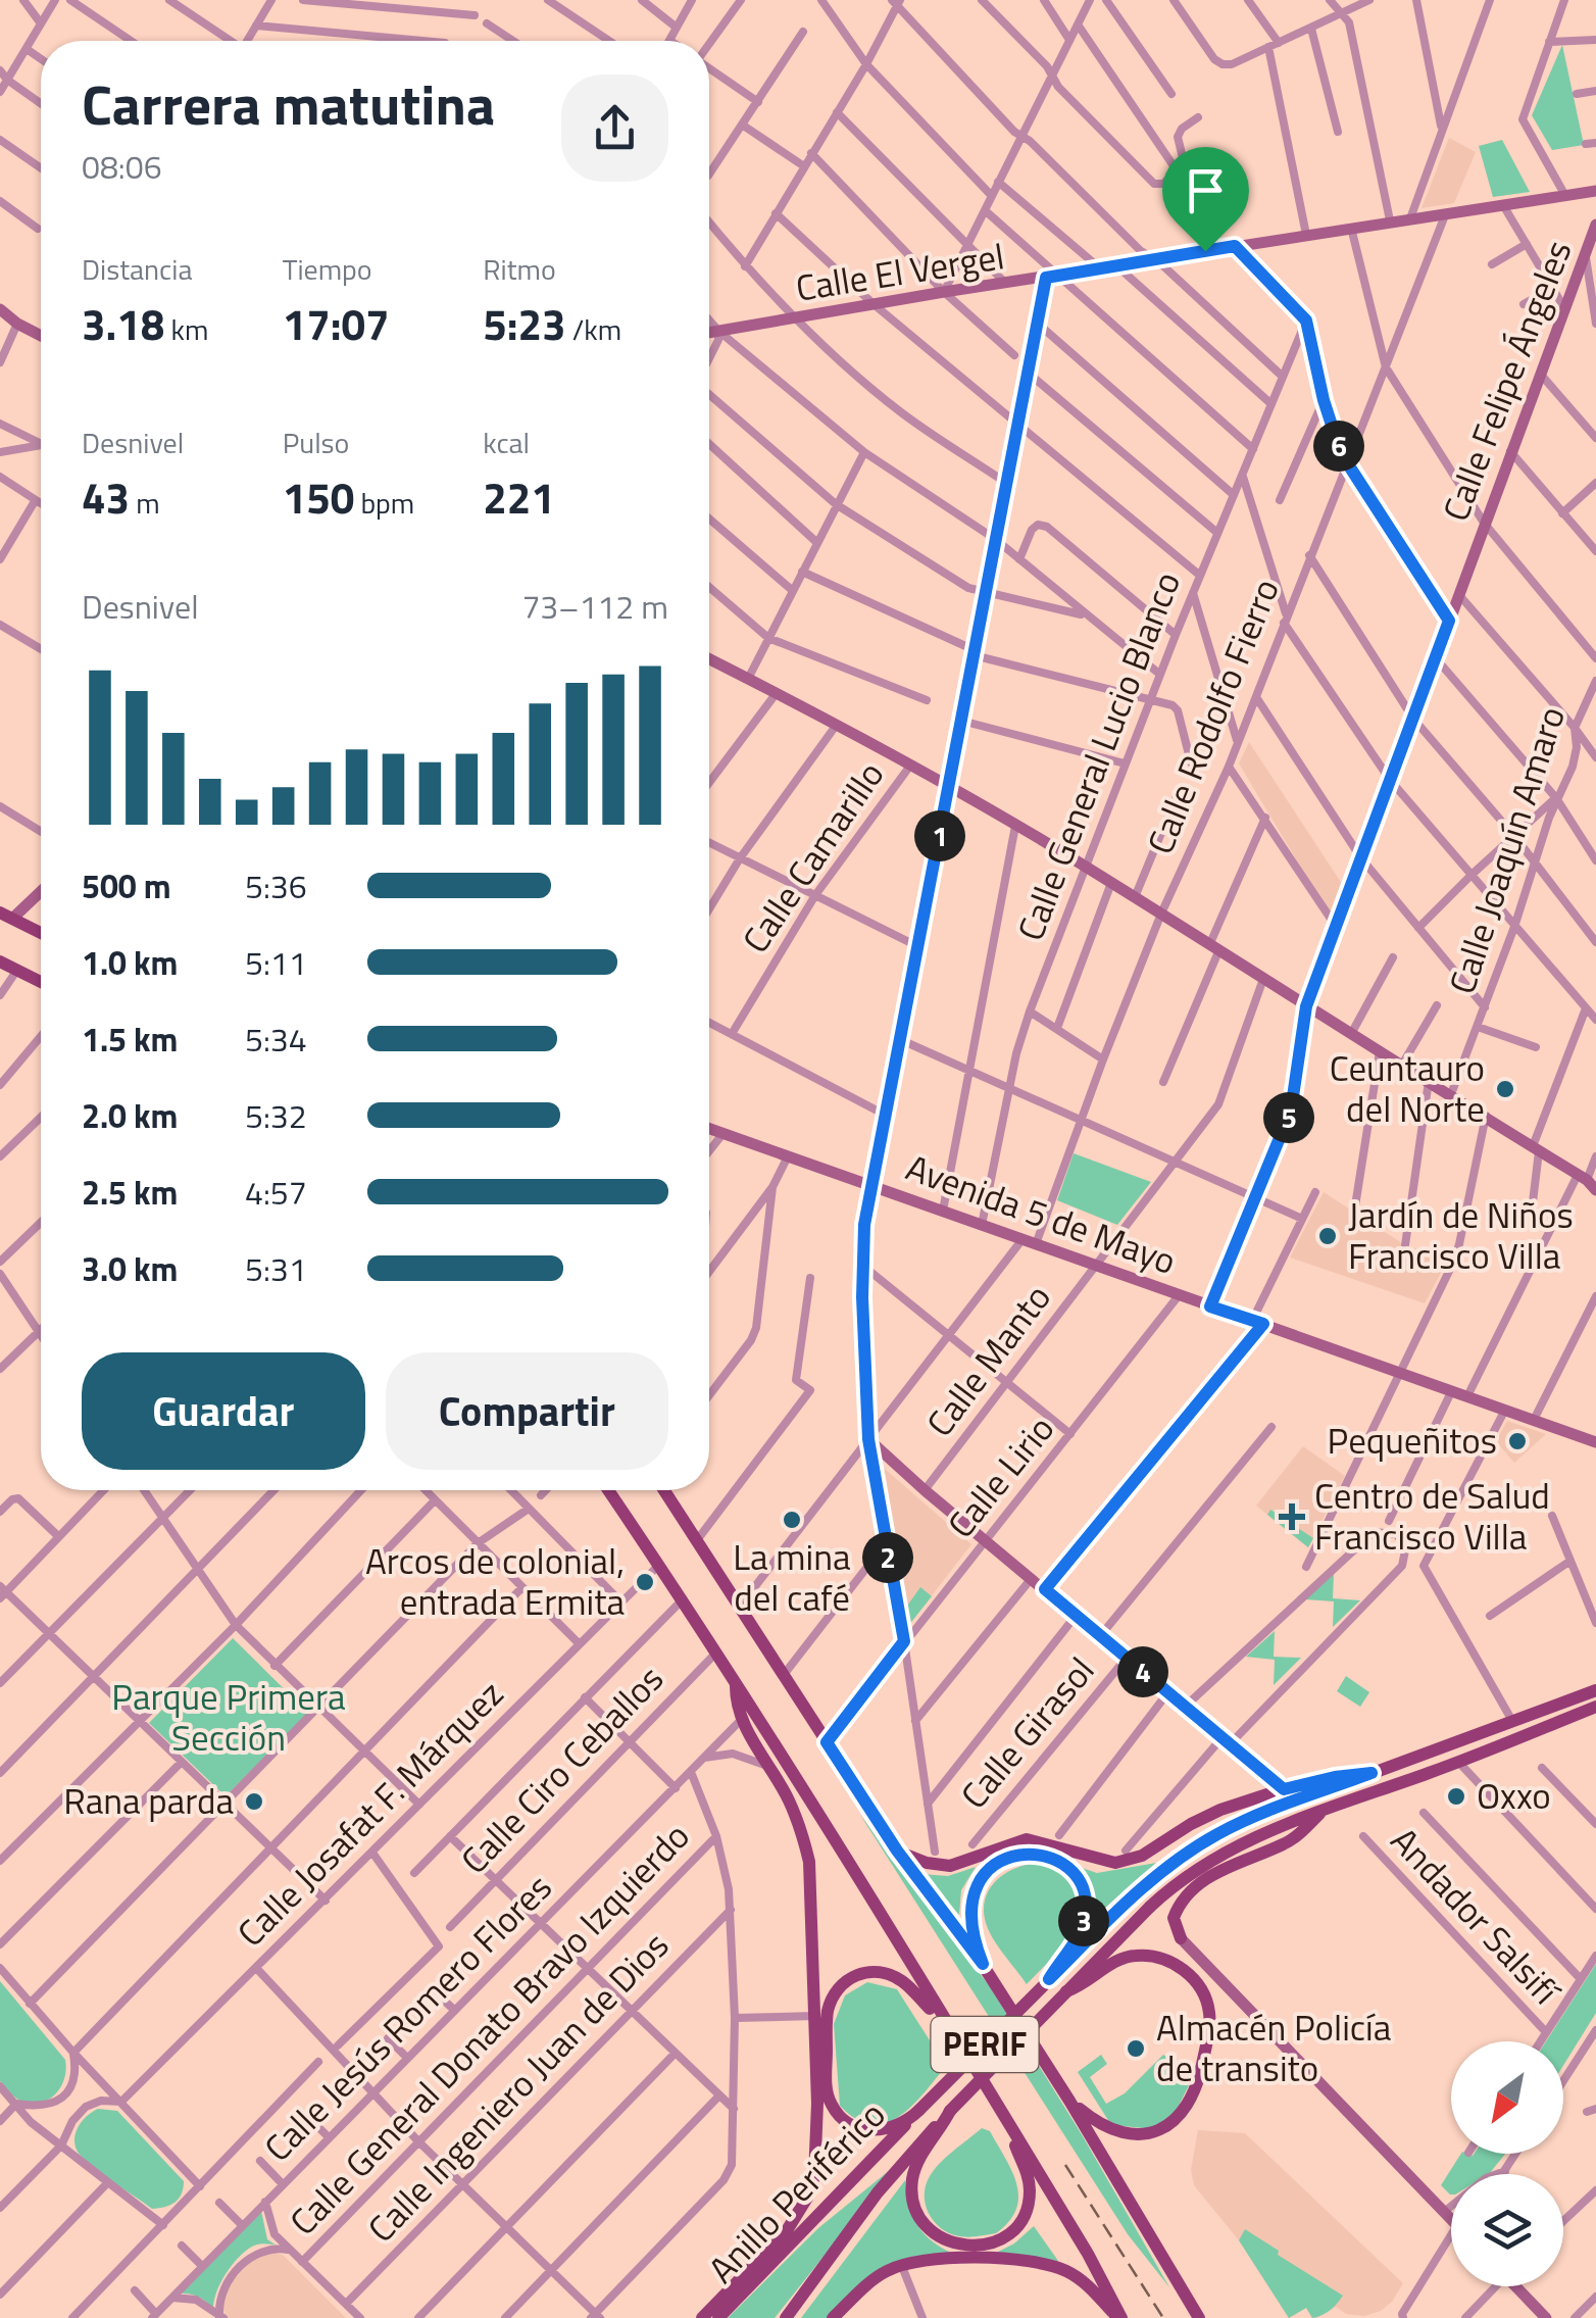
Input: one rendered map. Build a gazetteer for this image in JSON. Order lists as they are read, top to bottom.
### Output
{
  "streets": {
    "main road": ["PERIF", "Anillo Periférico"],
    "street": [
      "Calle El Vergel",
      "Calle Felipe Ángeles",
      "Calle Rodolfo Fierro",
      "Calle General Lucio Blanco",
      "Calle Joaquín Amaro",
      "Calle Camarillo",
      "Avenida 5 de Mayo",
      "Calle Manto",
      "Calle Lirio",
      "Calle Girasol",
      "Calle Ciro Ceballos",
      "Calle Josafat F. Márquez",
      "Andador Salsifí",
      "Calle Jesús Romero Flores",
      "Calle General Donato Bravo Izquierdo",
      "Calle Ingeniero Juan de Dios"
    ]
  },
  "crossings": [
    ["Calle El Vergel", "Calle Rodolfo Fierro"],
    ["Calle Felipe Ángeles", "Avenida 5 de Mayo"],
    ["Calle Rodolfo Fierro", "Avenida 5 de Mayo"],
    ["Calle General Lucio Blanco", "Avenida 5 de Mayo"],
    ["Avenida 5 de Mayo", "Calle Manto"],
    ["Avenida 5 de Mayo", "Calle Lirio"],
    ["PERIF", "Anillo Periférico"]
  ],
  "parks": ["Parque Primera Sección"],
  "places": {
    "other": [
      "Ceuntauro del Norte",
      "Jardín de Niños Francisco Villa",
      "Pequeñitos",
      "La mina del café",
      "Arcos de colonial, entrada Ermita",
      "Oxxo",
      "Rana parda",
      "Almacén Policía de transito"
    ],
    "health": ["Centro de Salud Francisco Villa"]
  },
  "north": "bottom left",
  "page": {
    "heading": ["Carrera matutina", "08:06"],
    "stats": [
      ["Distancia", "3.18 km"],
      ["Tiempo", "17:07"],
      ["Ritmo", "5:23 /km"],
      ["Desnivel", "43 m"],
      ["Pulso", "150 bpm"],
      ["kcal", "221"]
    ],
    "pins": [
      "6",
      "1",
      "5",
      "2",
      "4",
      "3"
    ],
    "chart": ["Desnivel", "73–112 m"],
    "list": [
      {
        "name": "500 m",
        "note": "5:36"
      },
      {
        "name": "1.0 km",
        "note": "5:11"
      },
      {
        "name": "1.5 km",
        "note": "5:34"
      },
      {
        "name": "2.0 km",
        "note": "5:32"
      },
      {
        "name": "2.5 km",
        "note": "4:57"
      },
      {
        "name": "3.0 km",
        "note": "5:31"
      }
    ],
    "buttons": ["Guardar", "Compartir"]
  }
}
